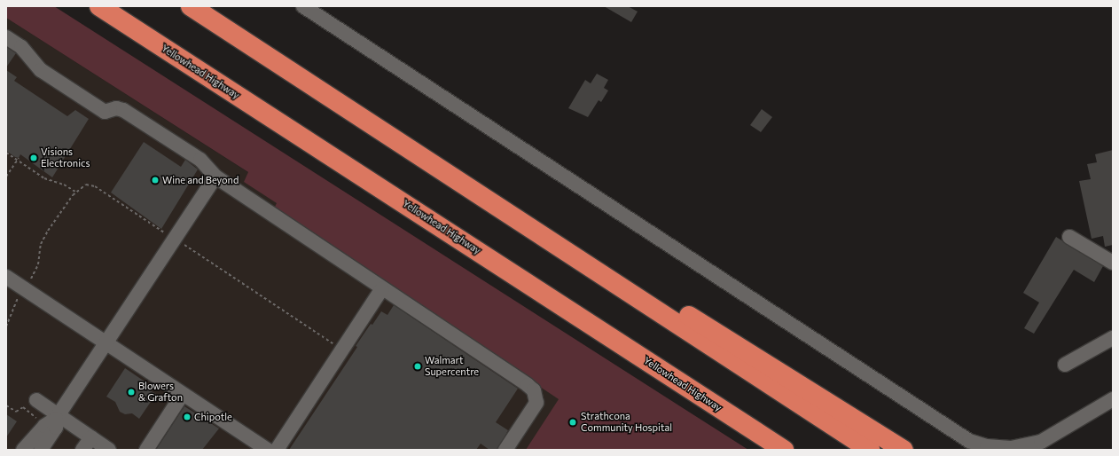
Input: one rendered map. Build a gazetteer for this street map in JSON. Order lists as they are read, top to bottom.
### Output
{
  "streets": {
    "highway": ["Yellowhead Highway"]
  },
  "places": [
    "Visions Electronics",
    "Wine and Beyond",
    "Walmart Supercentre",
    "Blowers & Grafton",
    "Chipotle",
    "Strathcona Community Hospital"
  ]
}
